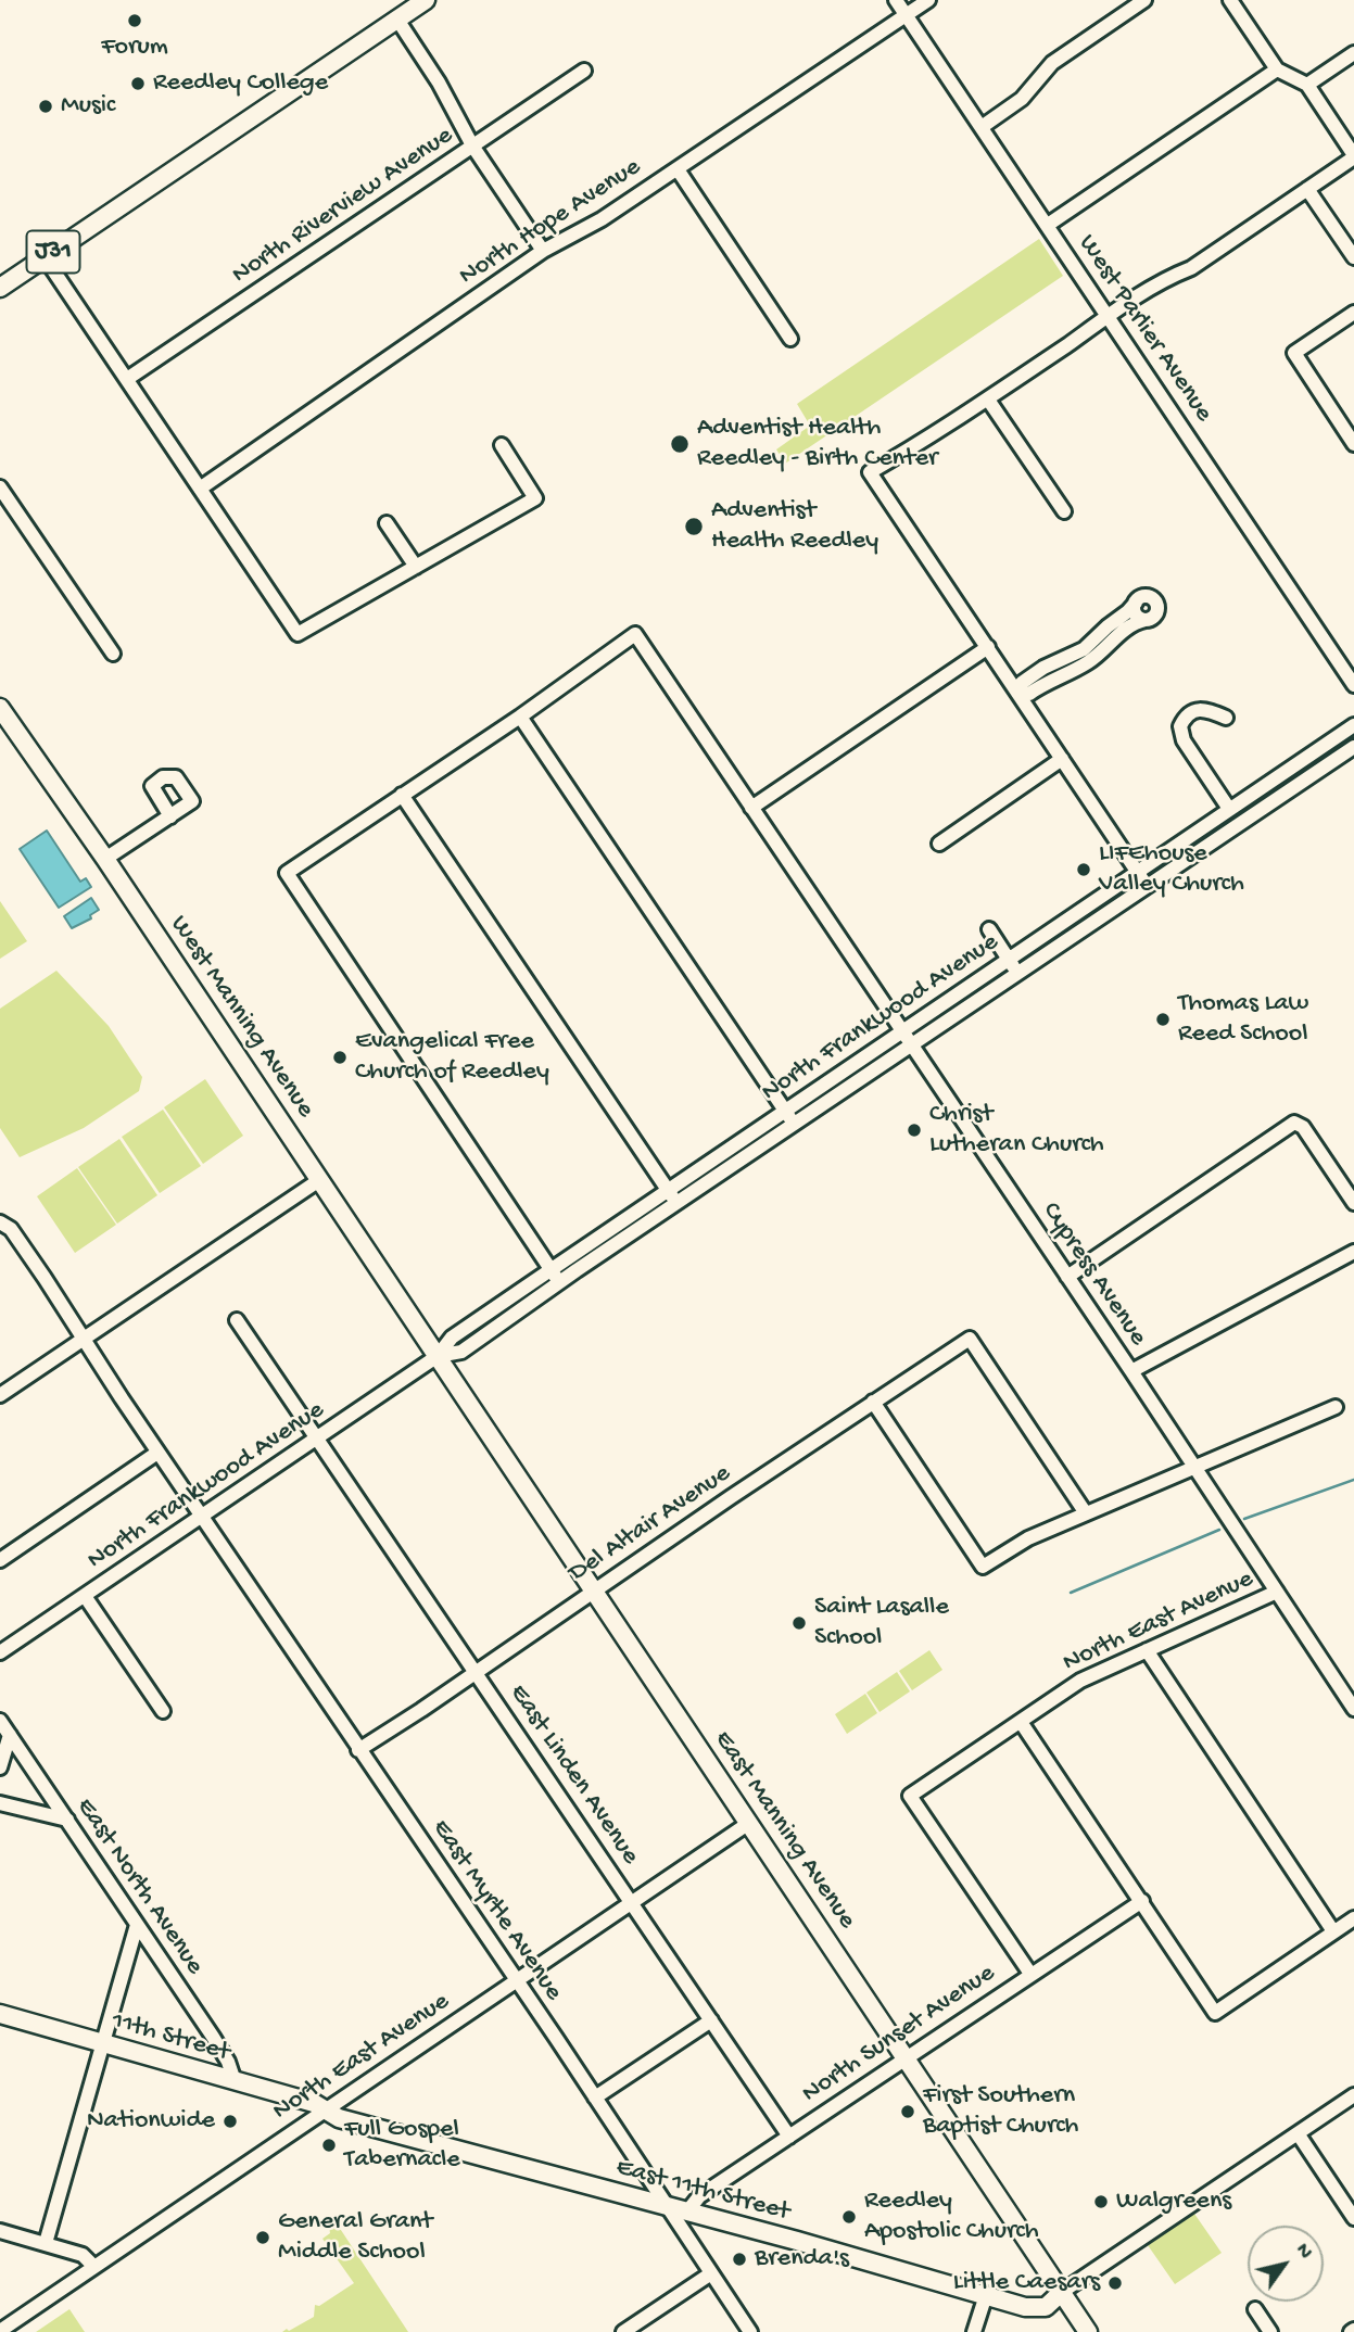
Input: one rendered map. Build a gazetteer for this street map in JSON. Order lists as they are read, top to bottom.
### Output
{
  "streets": {
    "main road": [
      "J31",
      "West Manning Avenue",
      "East Manning Avenue",
      "11th Street",
      "East 11th Street"
    ],
    "street": [
      "North Riverview Avenue",
      "North Hope Avenue",
      "West Parlier Avenue",
      "North Frankwood Avenue",
      "Cypress Avenue",
      "Del Altair Avenue",
      "North East Avenue",
      "East Linden Avenue",
      "East North Avenue",
      "East Myrtle Avenue",
      "North Sunset Avenue"
    ]
  },
  "crossings": [
    ["North Hope Avenue", "West Parlier Avenue"],
    ["West Manning Avenue", "North Frankwood Avenue"],
    ["West Manning Avenue", "East Manning Avenue"],
    ["North Frankwood Avenue", "Cypress Avenue"],
    ["North Frankwood Avenue", "East Linden Avenue"],
    ["North Frankwood Avenue", "East Manning Avenue"],
    ["North Frankwood Avenue", "East Myrtle Avenue"],
    ["Cypress Avenue", "North East Avenue"],
    ["Del Altair Avenue", "East Linden Avenue"],
    ["Del Altair Avenue", "East Manning Avenue"],
    ["Del Altair Avenue", "East Myrtle Avenue"],
    ["North East Avenue", "East Linden Avenue"],
    ["North East Avenue", "East Manning Avenue"],
    ["North East Avenue", "East Myrtle Avenue"],
    ["North East Avenue", "North Sunset Avenue"],
    ["North East Avenue", "11th Street"],
    ["North East Avenue", "East 11th Street"],
    ["East Linden Avenue", "North Sunset Avenue"],
    ["East Manning Avenue", "North Sunset Avenue"],
    ["East Manning Avenue", "East 11th Street"],
    ["East North Avenue", "11th Street"],
    ["East Myrtle Avenue", "East 11th Street"],
    ["North Sunset Avenue", "East 11th Street"],
    ["11th Street", "East 11th Street"]
  ],
  "places": [
    "Forum",
    "Reedley College",
    "Music",
    "Adventist Health Reedley - Birth Center",
    "Adventist Health Reedley",
    "LIFEhouse Valley Church",
    "Thomas Law Reed School",
    "Evangelical Free Church of Reedley",
    "Christ Lutheran Church",
    "Saint Lasalle School",
    "First Southern Baptist Church",
    "Nationwide",
    "Full Gospel Tabernacle",
    "Walgreens",
    "Reedley Apostolic Church",
    "General Grant Middle School",
    "Brenda's",
    "Little Caesars"
  ],
  "north": "top right"
}
